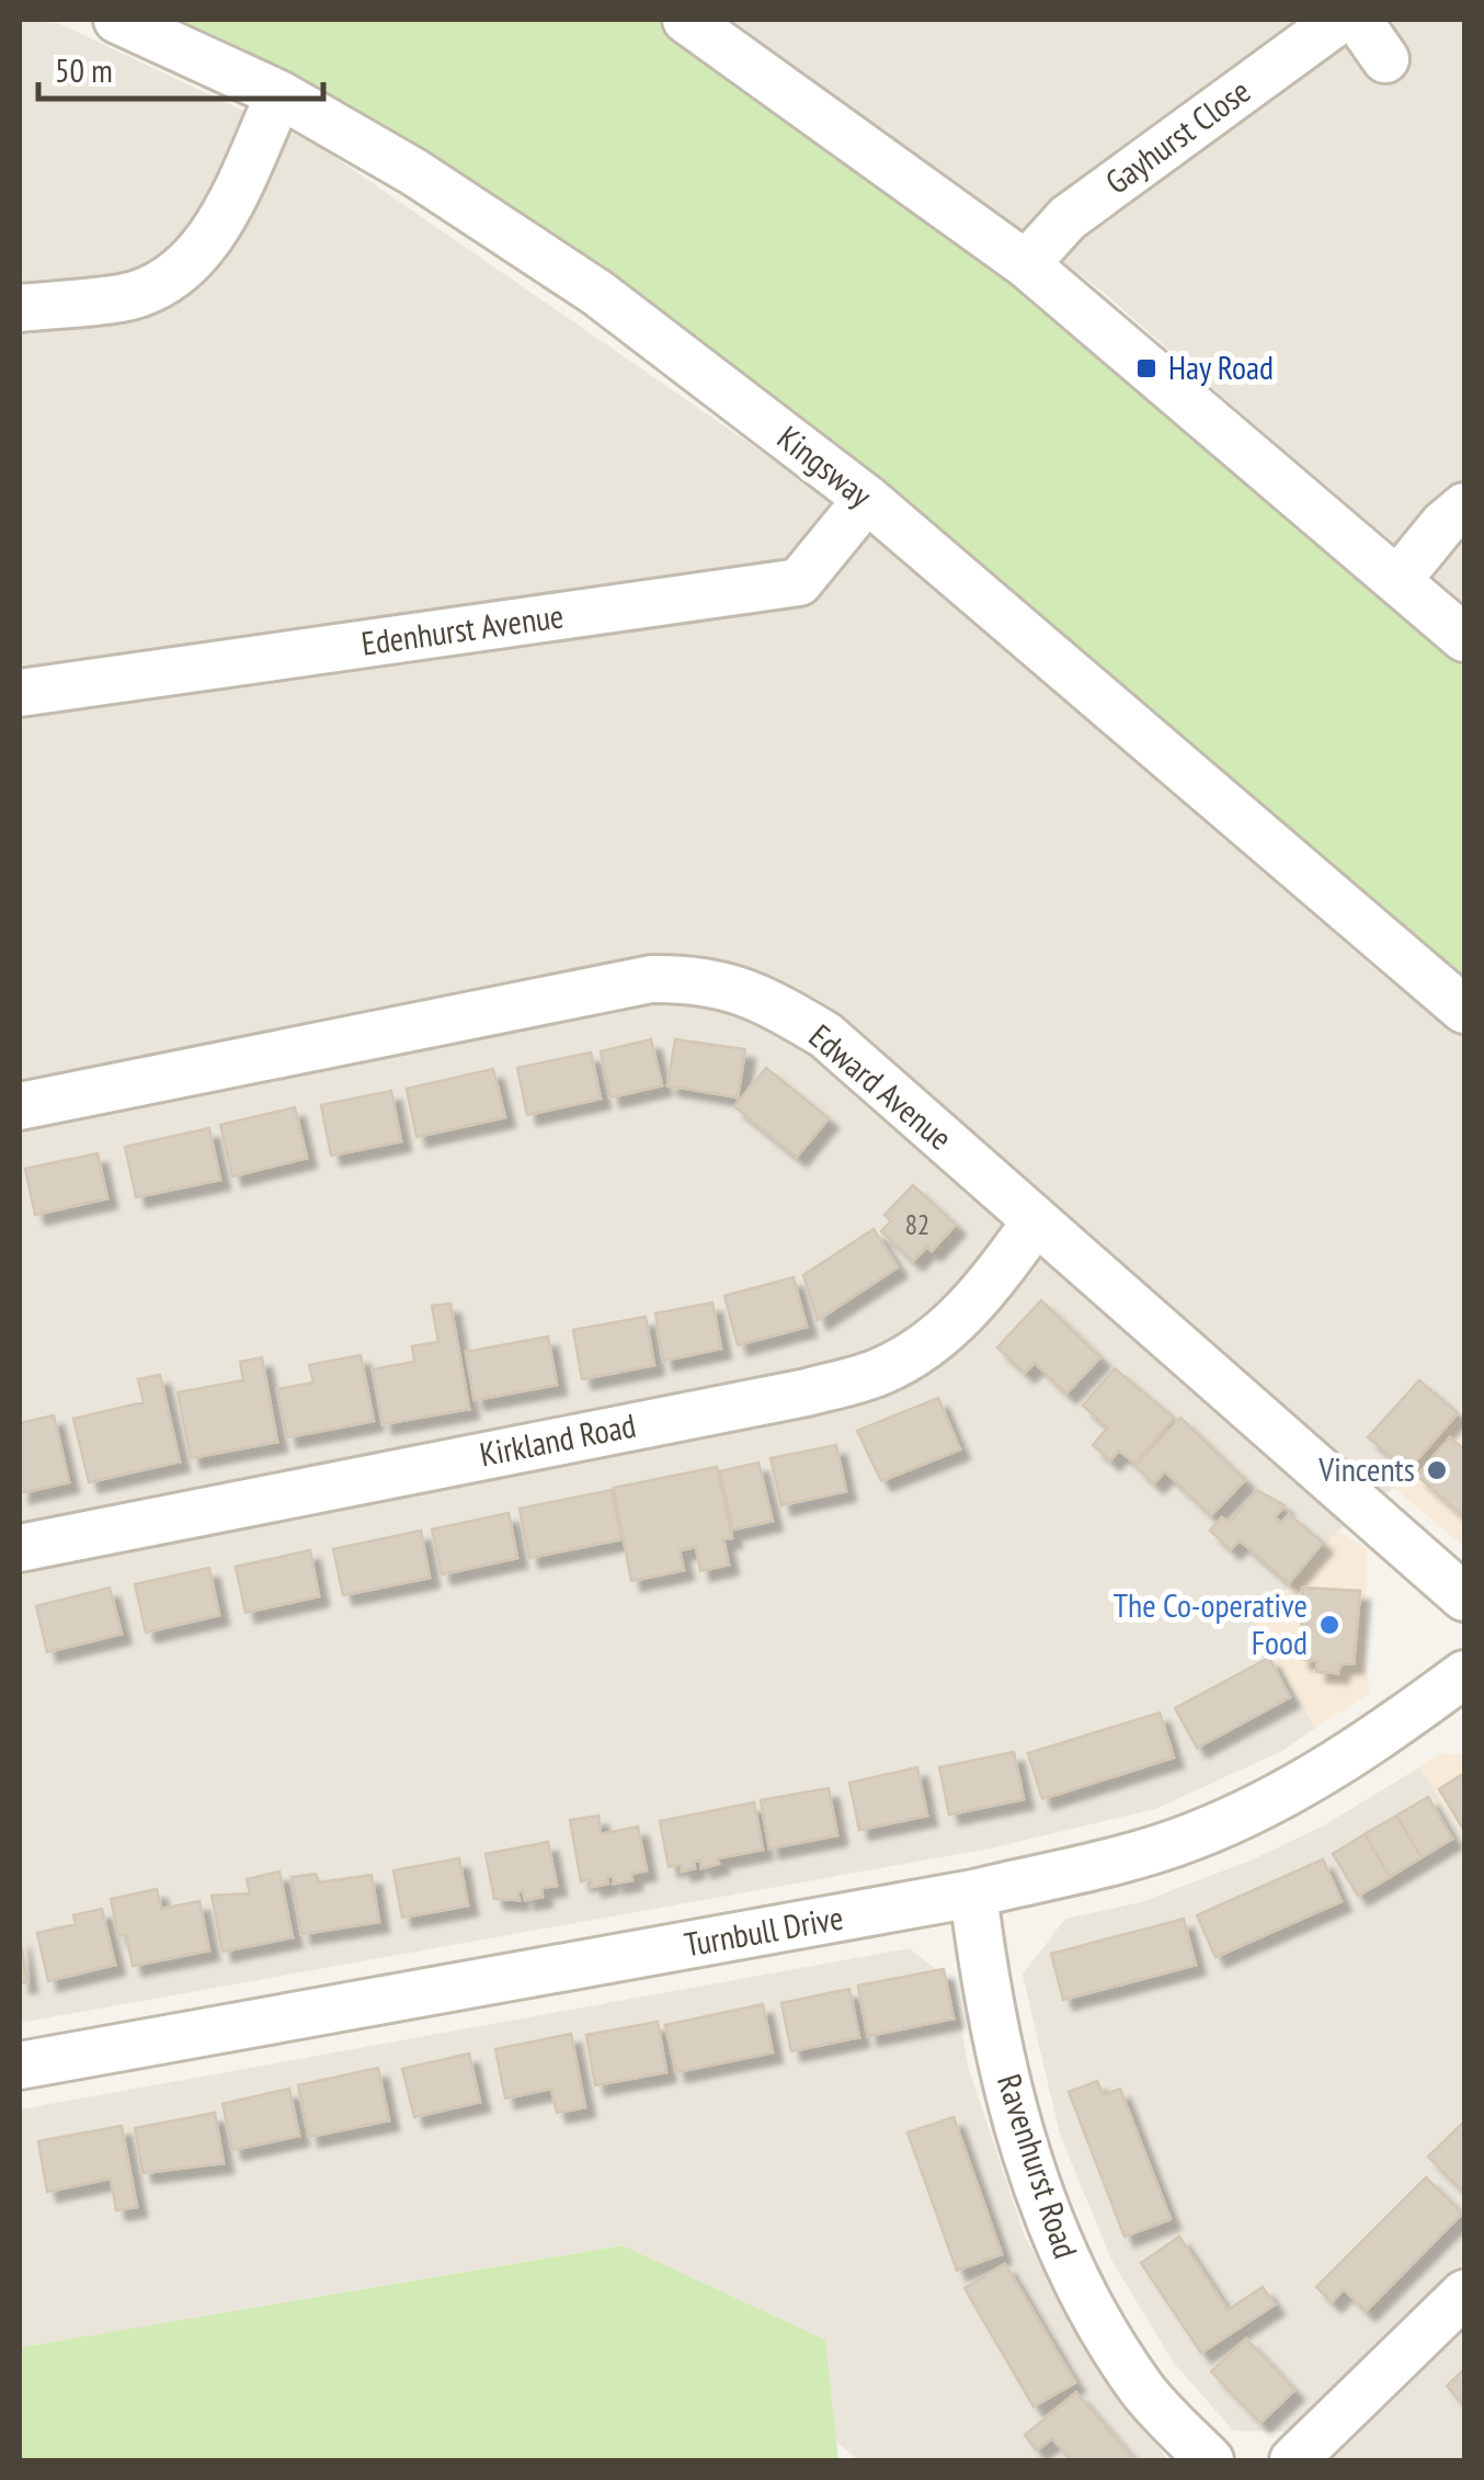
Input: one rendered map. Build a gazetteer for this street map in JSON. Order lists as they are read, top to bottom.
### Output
{
  "streets": {
    "street": [
      "Gayhurst Close",
      "Kingsway",
      "Edenhurst Avenue",
      "Edward Avenue",
      "Kirkland Road",
      "Turnbull Drive",
      "Ravenhurst Road"
    ]
  },
  "crossings": [
    ["Kingsway", "Edenhurst Avenue"],
    ["Edward Avenue", "Kirkland Road"],
    ["Turnbull Drive", "Ravenhurst Road"]
  ],
  "places": {
    "transit": ["Hay Road"],
    "other": ["Vincents", "The Co-operative Food"]
  },
  "house_numbers": ["82"],
  "scale_bar": "50 m"
}
